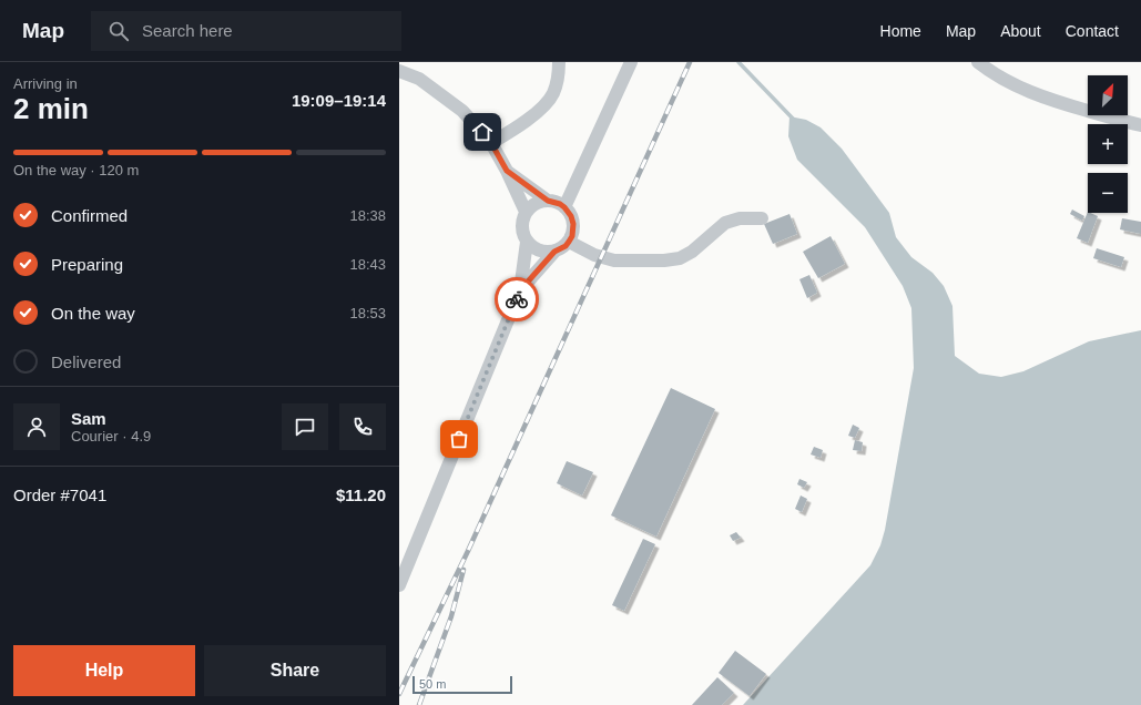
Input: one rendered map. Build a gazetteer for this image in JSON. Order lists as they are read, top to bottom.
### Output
{
  "scale_bar": "50 m",
  "north": "top right",
  "page": {
    "header": "Map",
    "search": "Search here",
    "nav": [
      "Home",
      "Map",
      "About",
      "Contact"
    ],
    "heading": ["2 min", "Arriving in", "19:09–19:14"],
    "panel": [
      "Sam",
      "Courier · 4.9",
      "Order #7041",
      "$11.20"
    ],
    "map_buttons": ["+", "−"],
    "bar": "On the way · 120 m",
    "list": [
      ["Confirmed", "18:38"],
      ["Preparing", "18:43"],
      ["On the way", "18:53"],
      "Delivered"
    ],
    "buttons": ["Help", "Share"],
    "scale": "50 m"
  }
}
